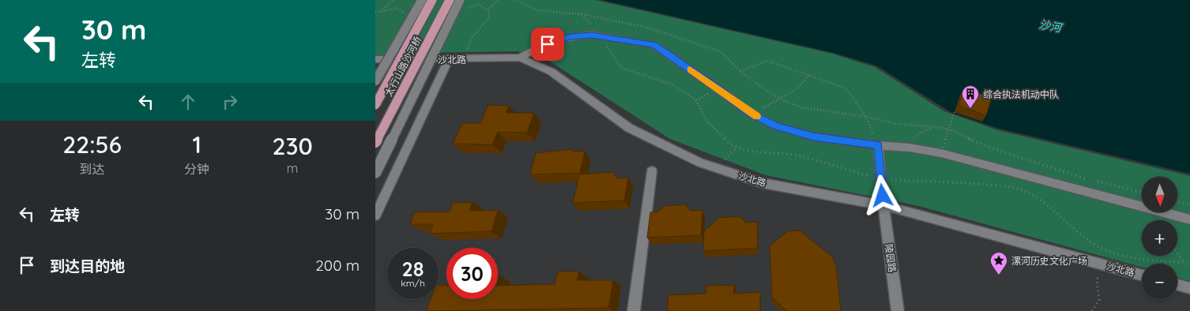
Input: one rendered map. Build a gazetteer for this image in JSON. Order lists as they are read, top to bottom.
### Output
{
  "streets": {
    "main road": ["太行山路沙河桥"],
    "street": ["沙北路", "陵园路"]
  },
  "crossings": [
    ["沙北路", "陵园路"]
  ],
  "water": ["沙河"],
  "places": {
    "building": ["综合执法机动中队"],
    "place": ["漯河历史文化广场"]
  },
  "north": "bottom",
  "page": {
    "turn": ["30 m", "左转"],
    "eta": [
      "22:56",
      "到达",
      "1",
      "分钟",
      "230",
      "m"
    ],
    "map_buttons": ["+", "−"],
    "list": [
      {
        "name": "左转",
        "value": "30 m"
      },
      {
        "name": "到达目的地",
        "value": "200 m"
      }
    ],
    "speed": "28 km/h",
    "limit": "30"
  }
}
